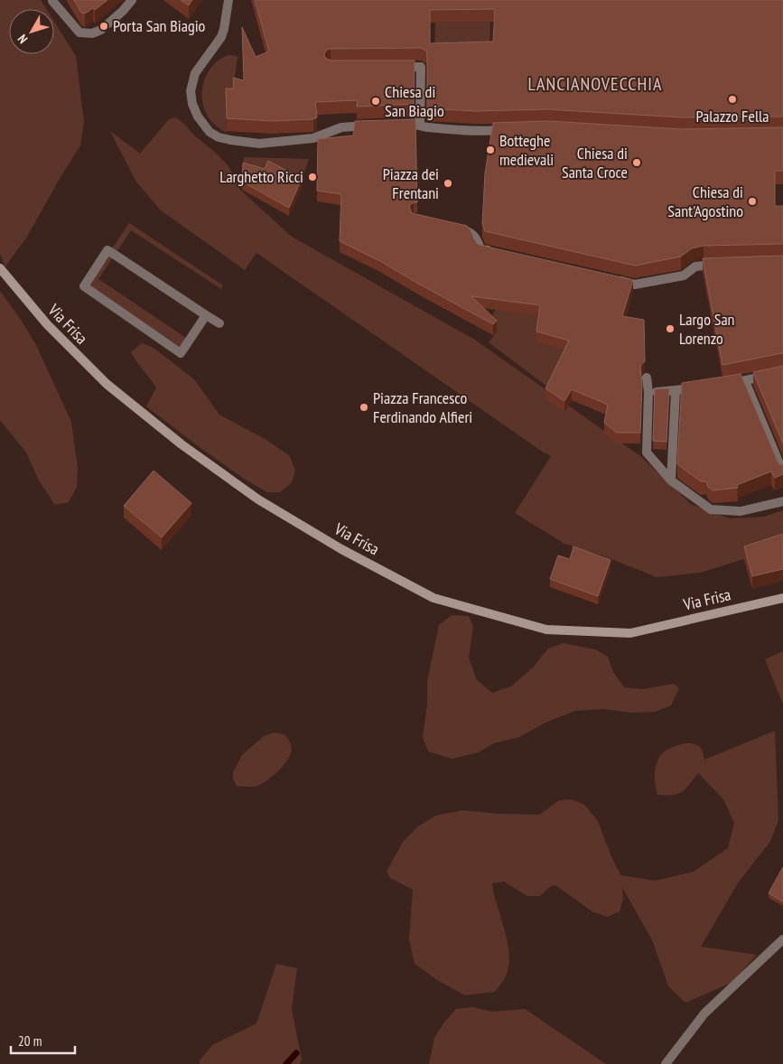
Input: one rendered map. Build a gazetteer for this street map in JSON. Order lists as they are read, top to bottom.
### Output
{
  "streets": {
    "street": ["Via Frisa"]
  },
  "districts": ["LANCIANOVECCHIA"],
  "places": [
    "Porta San Biagio",
    "Palazzo Fella",
    "Chiesa di San Biagio",
    "Botteghe medievali",
    "Chiesa di Santa Croce",
    "Larghetto Ricci",
    "Piazza dei Frentani",
    "Chiesa di Sant'Agostino",
    "Largo San Lorenzo",
    "Piazza Francesco Ferdinando Alfieri"
  ],
  "scale_bar": "20 m",
  "north": "bottom left"
}
